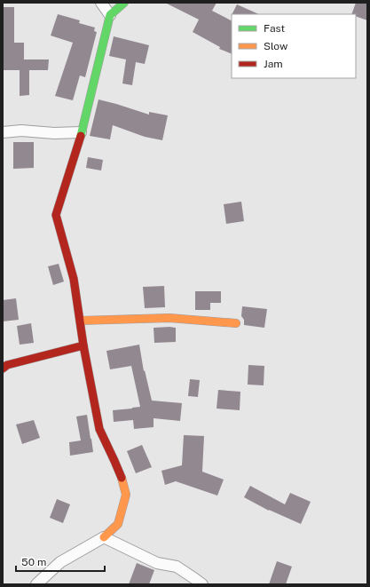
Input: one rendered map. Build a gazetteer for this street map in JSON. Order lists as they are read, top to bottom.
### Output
{
  "legend": ["Fast", "Slow", "Jam"],
  "scale_bar": "50 m"
}
